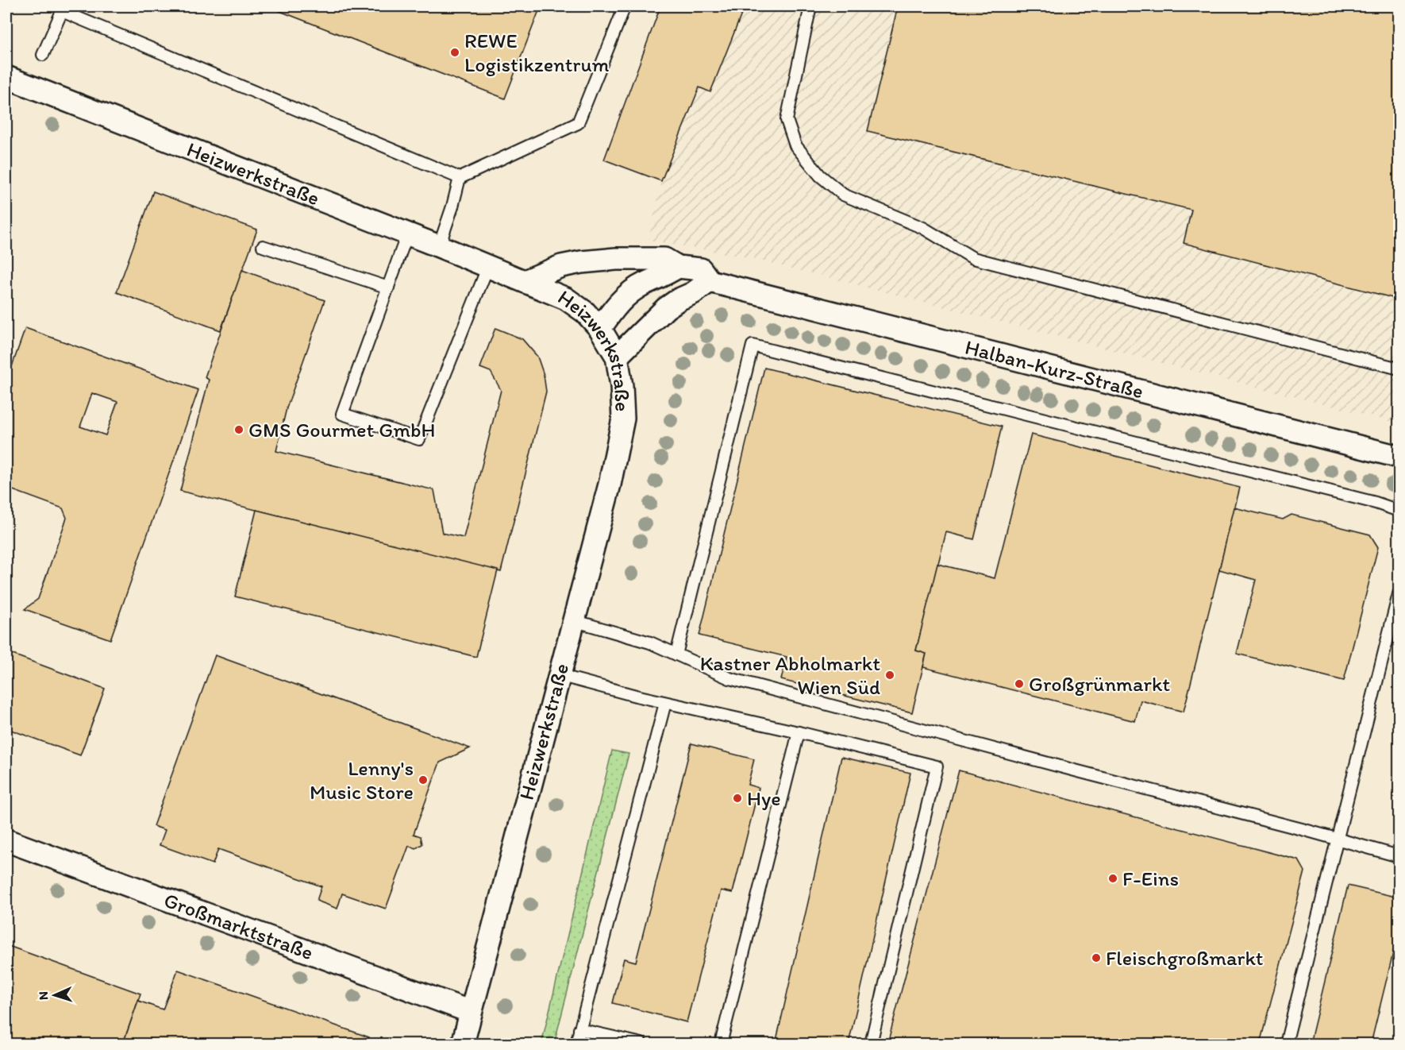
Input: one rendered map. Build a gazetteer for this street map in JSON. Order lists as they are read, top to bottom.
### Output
{
  "streets": {
    "street": ["Heizwerkstraße", "Halban-Kurz-Straße", "Großmarktstraße"]
  },
  "crossings": [
    ["Heizwerkstraße", "Halban-Kurz-Straße"],
    ["Heizwerkstraße", "Großmarktstraße"]
  ],
  "places": [
    "REWE Logistikzentrum",
    "GMS Gourmet GmbH",
    "Kastner Abholmarkt Wien Süd",
    "Großgrünmarkt",
    "Lenny's Music Store",
    "Hye",
    "F-Eins",
    "Fleischgroßmarkt"
  ],
  "north": "left"
}
